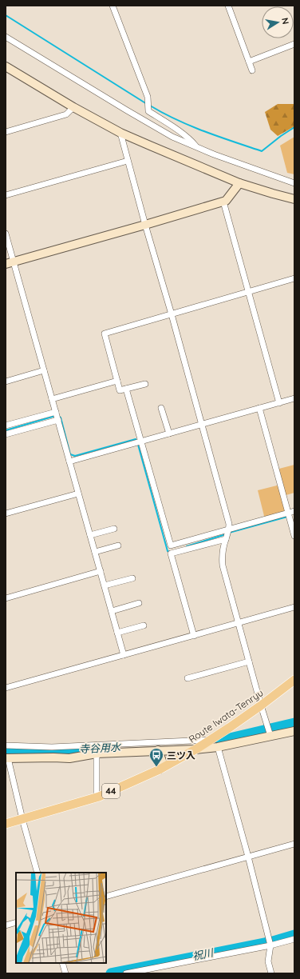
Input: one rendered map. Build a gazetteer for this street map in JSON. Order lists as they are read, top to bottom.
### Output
{
  "streets": {
    "main road": ["Route Iwata-Tenryu", "44"]
  },
  "water": ["寺谷用水", "祝川"],
  "places": {
    "bus stop": ["三ツ入"]
  },
  "north": "right"
}
